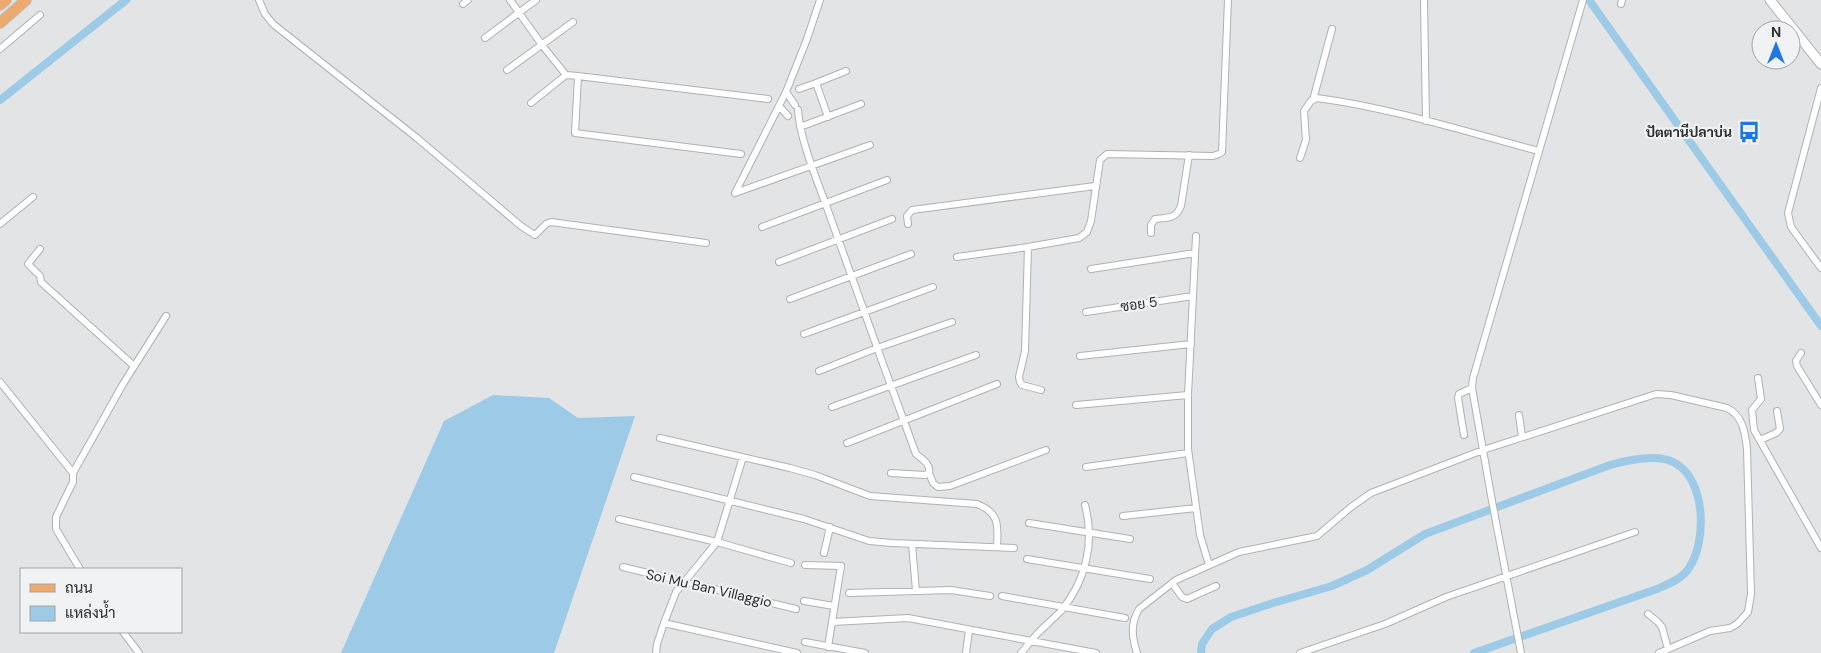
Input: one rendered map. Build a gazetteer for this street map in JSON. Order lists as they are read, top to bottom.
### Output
{
  "streets": {
    "street": ["ซอย 5", "Soi Mu Ban Villaggio"]
  },
  "places": {
    "bus stop": ["ปัตตานีปลาบ่น"]
  },
  "legend": ["ถนน", "แหล่งน้ำ"],
  "north": "top"
}
